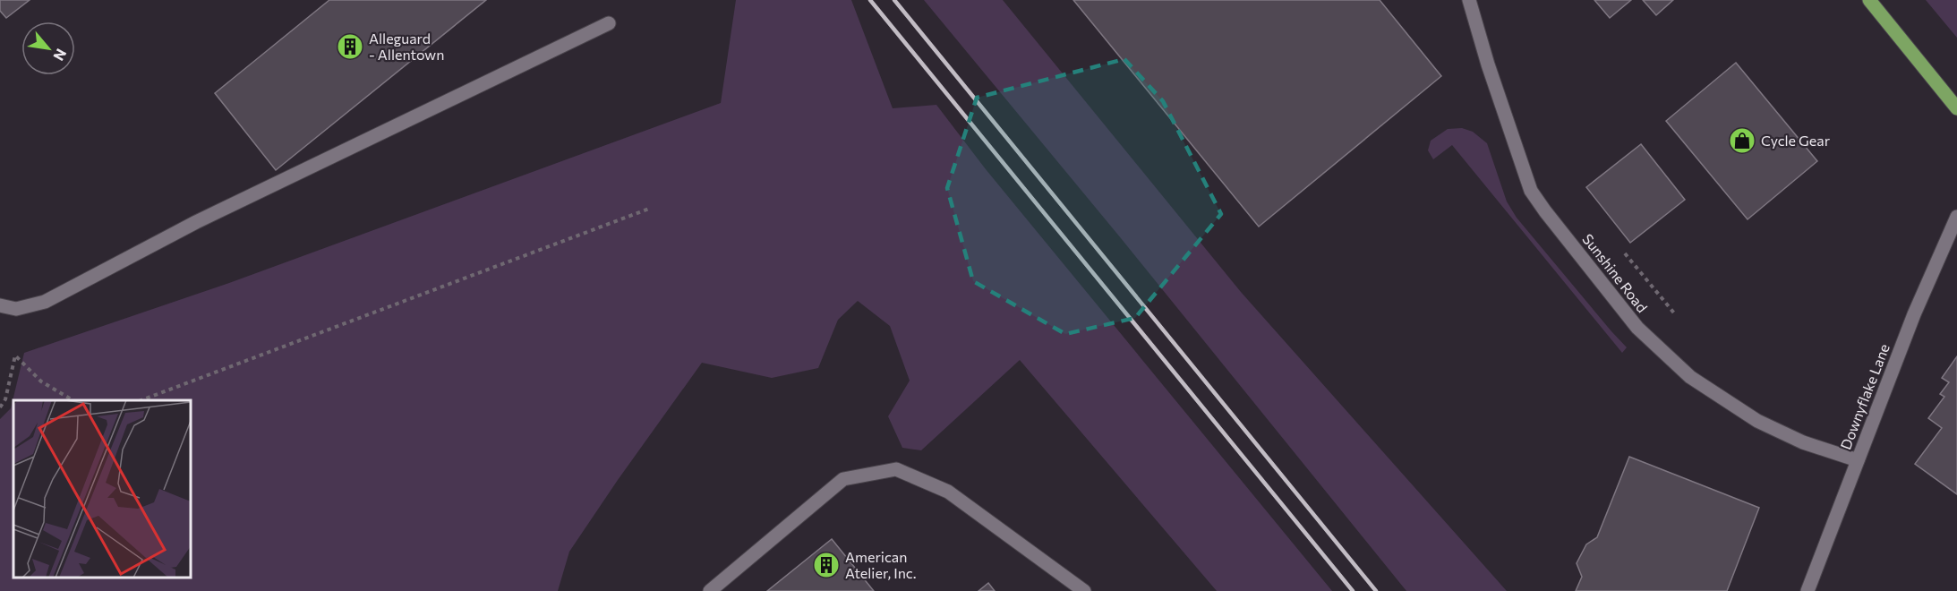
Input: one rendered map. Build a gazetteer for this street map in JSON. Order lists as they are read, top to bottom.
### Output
{
  "streets": {
    "street": ["Sunshine Road", "Downyflake Lane"]
  },
  "crossings": [
    ["Sunshine Road", "Downyflake Lane"]
  ],
  "places": {
    "building": ["Alleguard - Allentown", "American Atelier, Inc."],
    "shop": ["Cycle Gear"]
  },
  "north": "bottom right"
}
